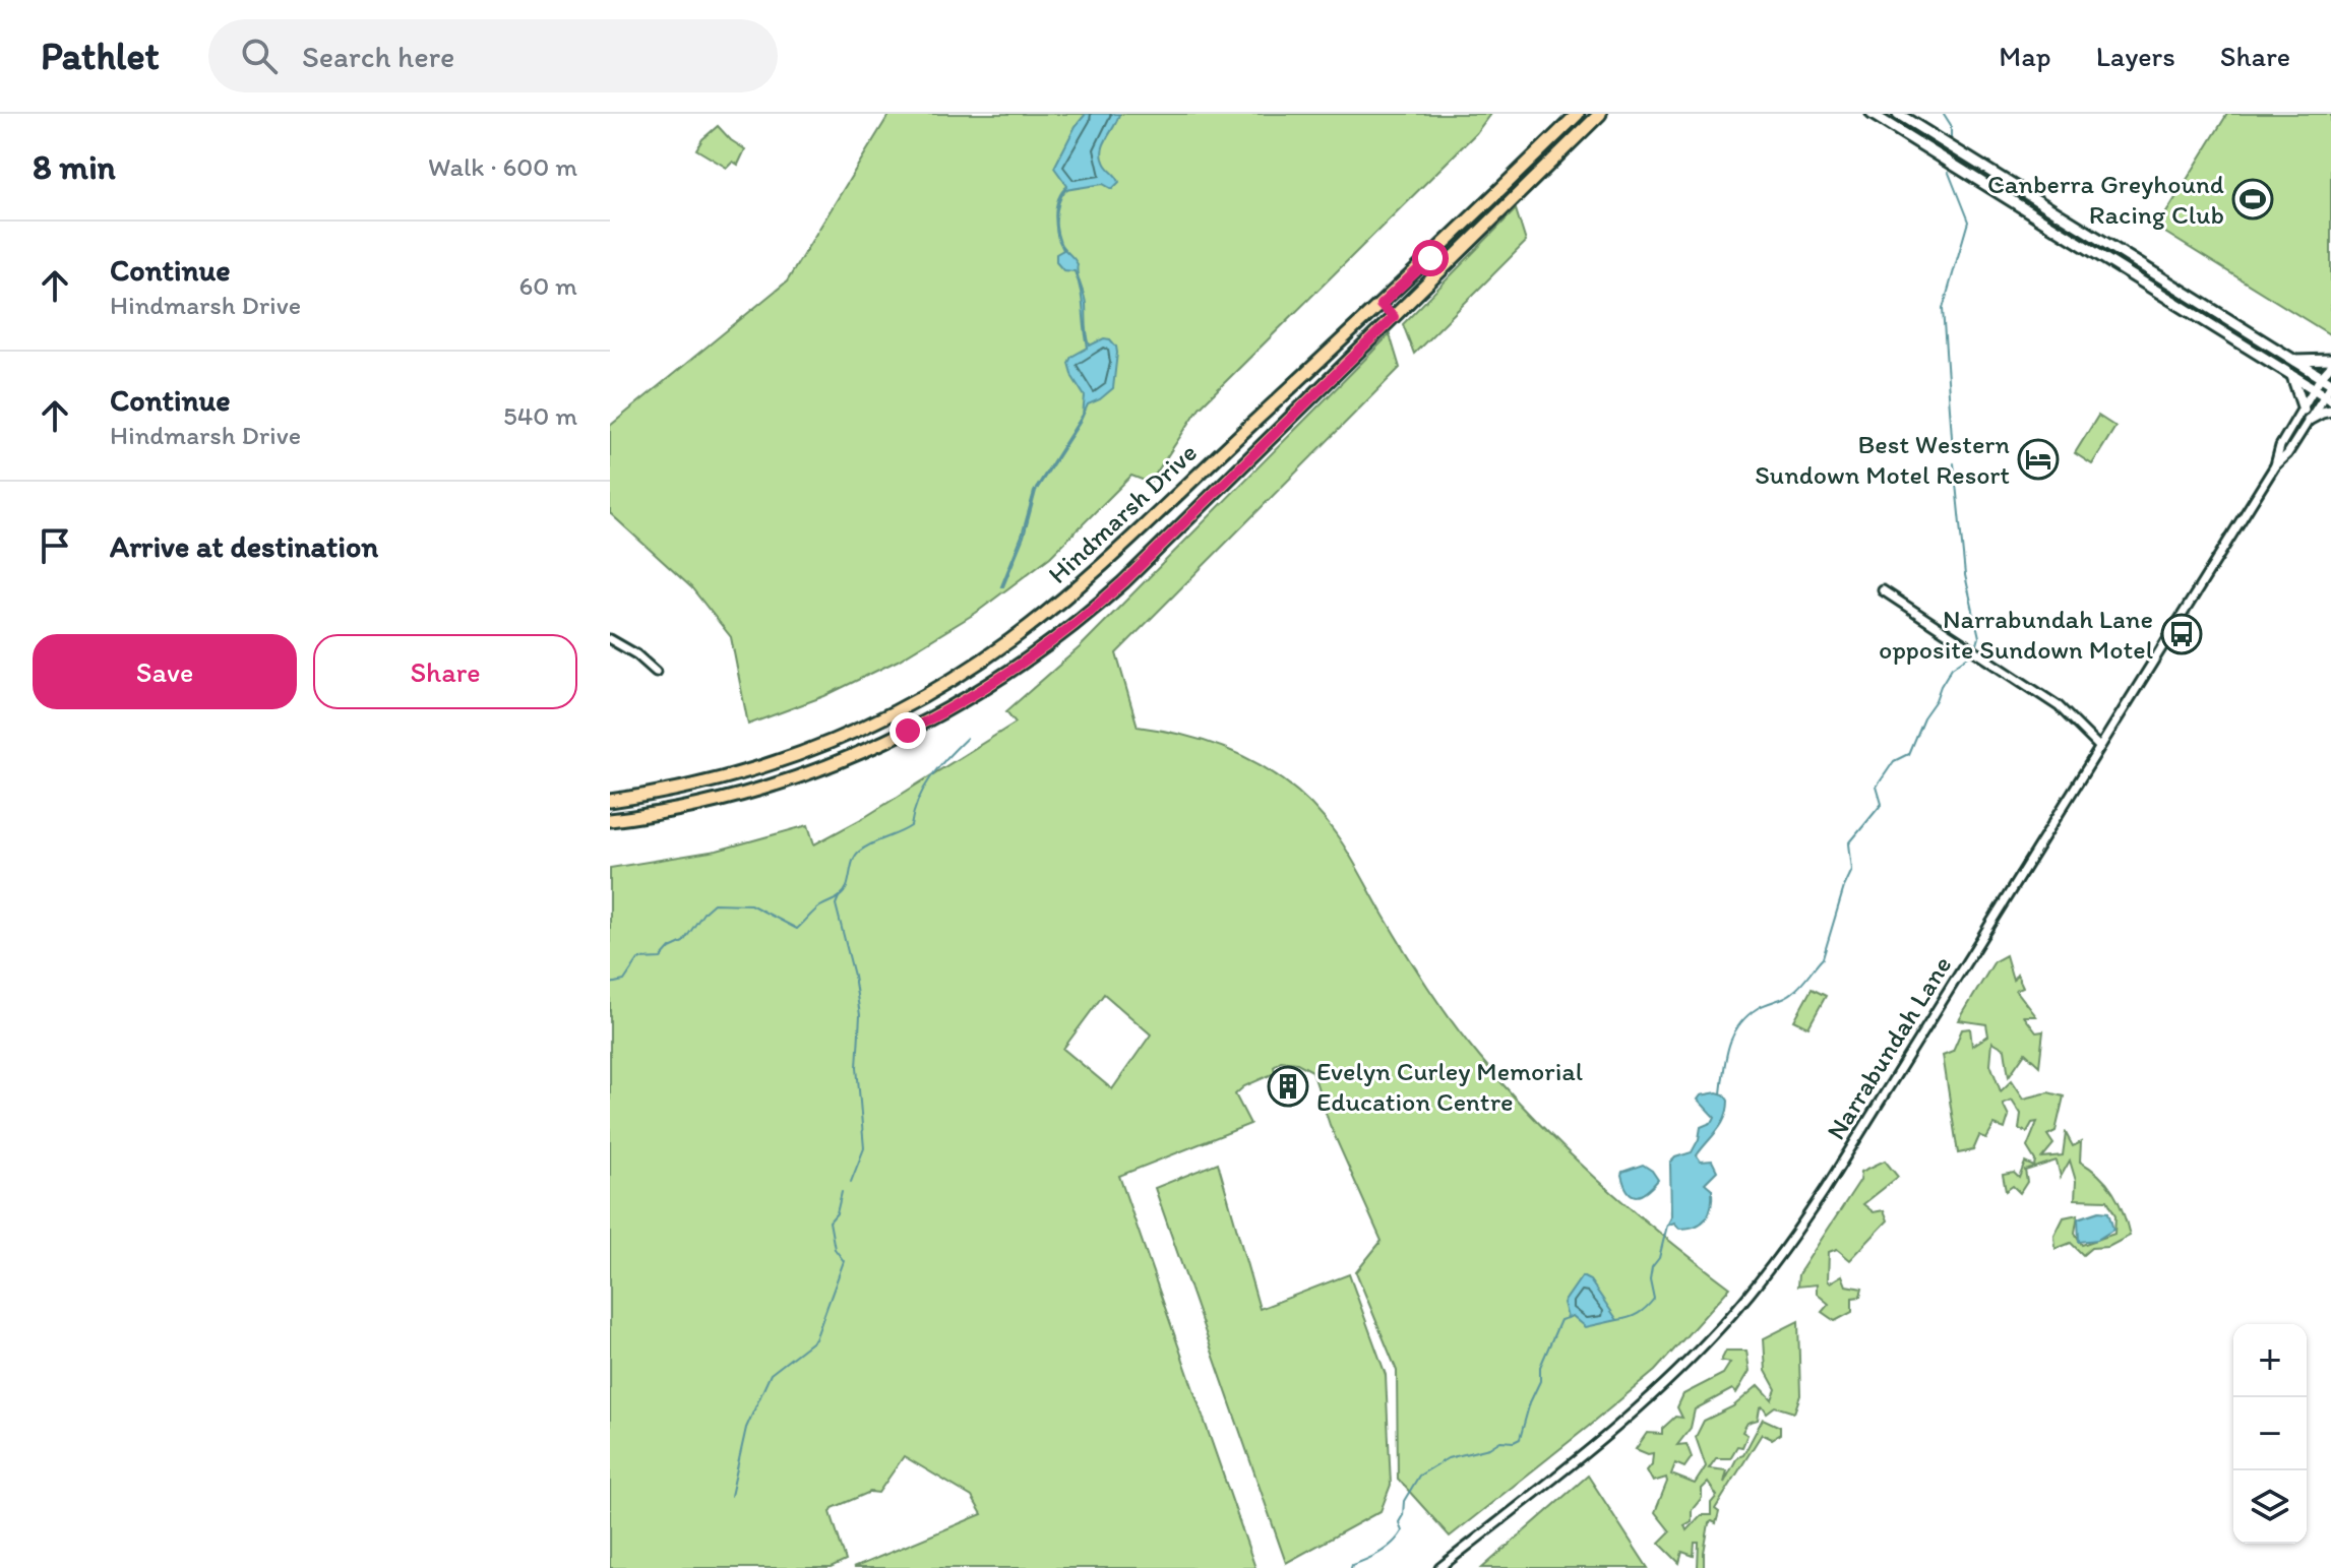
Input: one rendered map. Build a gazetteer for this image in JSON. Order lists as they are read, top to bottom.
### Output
{
  "streets": {
    "main road": ["Hindmarsh Drive"],
    "street": ["Narrabundah Lane"]
  },
  "places": {
    "sports": ["Canberra Greyhound Racing Club"],
    "hotel": ["Best Western Sundown Motel Resort"],
    "bus stop": ["Narrabundah Lane opposite Sundown Motel"],
    "building": ["Evelyn Curley Memorial Education Centre"]
  },
  "page": {
    "header": "Pathlet",
    "search": "Search here",
    "nav": ["Map", "Layers", "Share"],
    "heading": ["8 min", "Walk · 600 m"],
    "list": [
      ["Continue", "Hindmarsh Drive", "60 m"],
      ["Continue", "Hindmarsh Drive", "540 m"],
      "Arrive at destination"
    ],
    "buttons": ["Save", "Share"],
    "map_buttons": ["+", "−"]
  }
}
